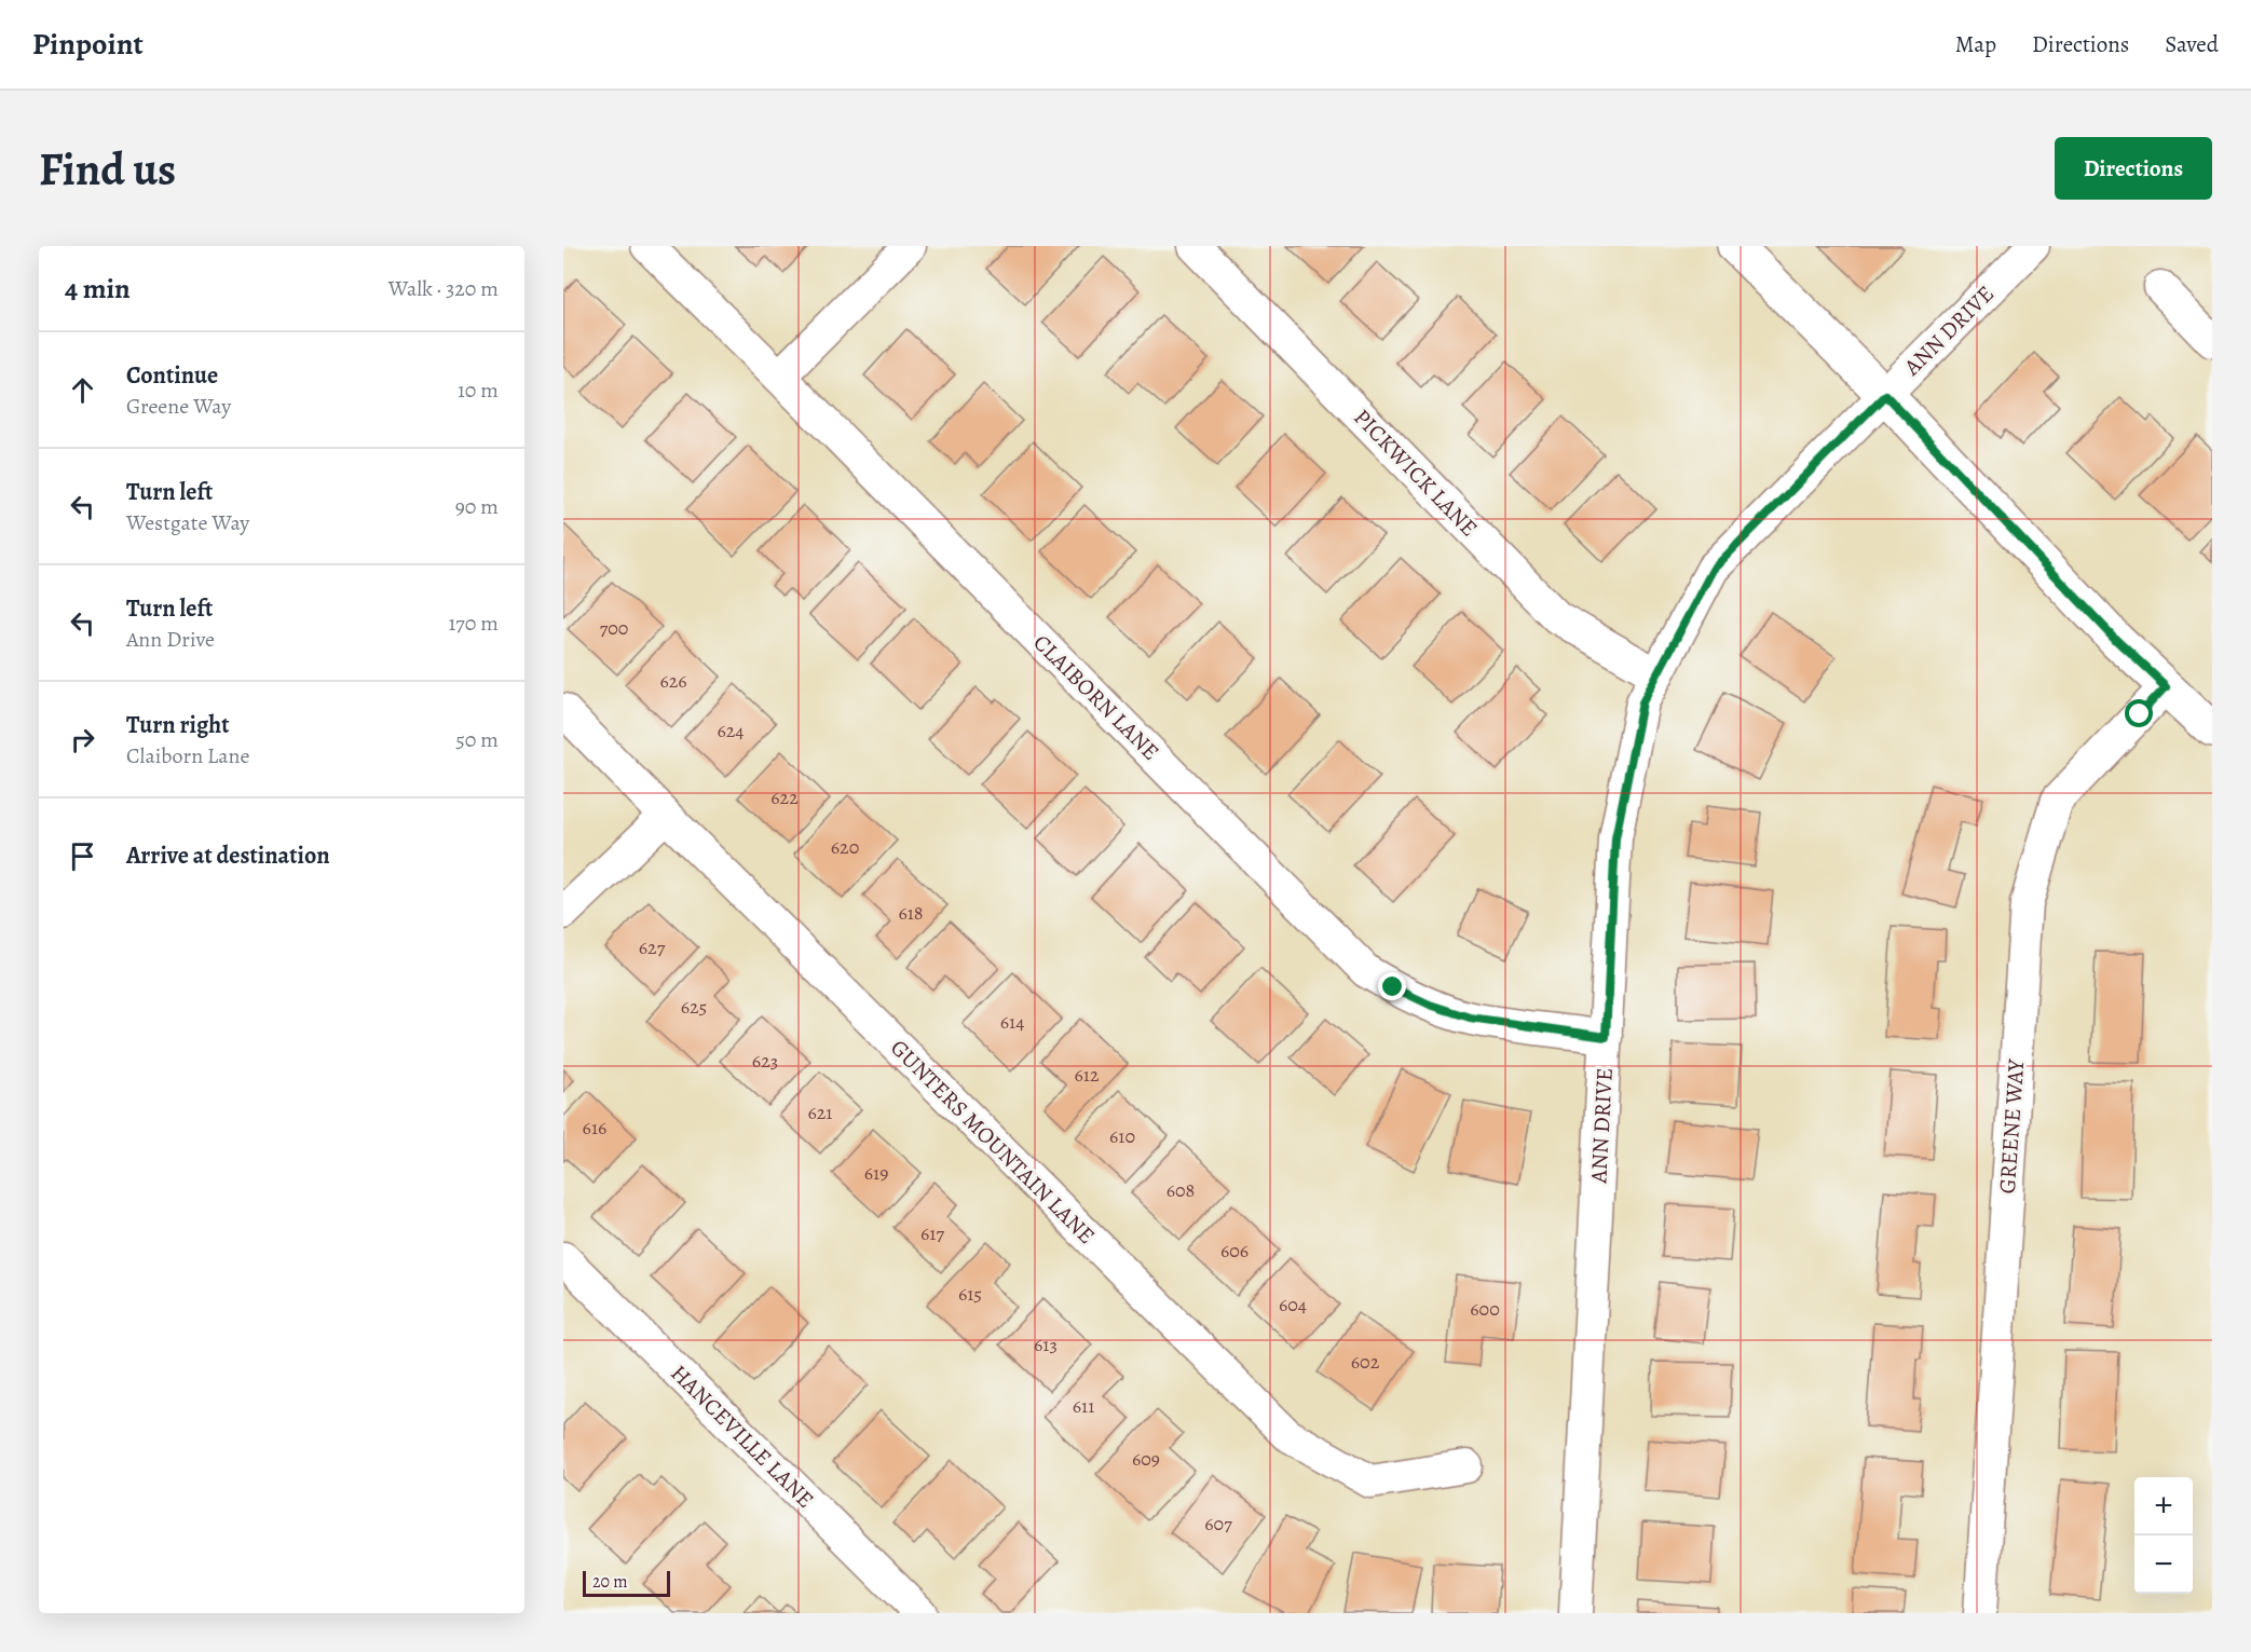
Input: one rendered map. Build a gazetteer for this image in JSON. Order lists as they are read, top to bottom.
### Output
{
  "streets": {
    "street": [
      "ANN DRIVE",
      "PICKWICK LANE",
      "CLAIBORN LANE",
      "GREENE WAY",
      "GUNTERS MOUNTAIN LANE",
      "HANCEVILLE LANE"
    ]
  },
  "crossings": [
    ["ANN DRIVE", "PICKWICK LANE"],
    ["ANN DRIVE", "CLAIBORN LANE"]
  ],
  "house_numbers": [
    "700",
    "626",
    "624",
    "622",
    "620",
    "618",
    "627",
    "625",
    "614",
    "623",
    "612",
    "621",
    "616",
    "610",
    "619",
    "608",
    "617",
    "606",
    "615",
    "604",
    "600",
    "613",
    "602",
    "611",
    "609",
    "607"
  ],
  "scale_bar": "20 m",
  "page": {
    "header": "Pinpoint",
    "nav": ["Map", "Directions", "Saved"],
    "buttons": "Directions",
    "title": "Find us",
    "heading": ["4 min", "Walk · 320 m"],
    "list": [
      ["Continue", "Greene Way", "10 m"],
      ["Turn left", "Westgate Way", "90 m"],
      ["Turn left", "Ann Drive", "170 m"],
      ["Turn right", "Claiborn Lane", "50 m"],
      "Arrive at destination"
    ],
    "map_buttons": ["+", "−"],
    "scale": "20 m"
  }
}
